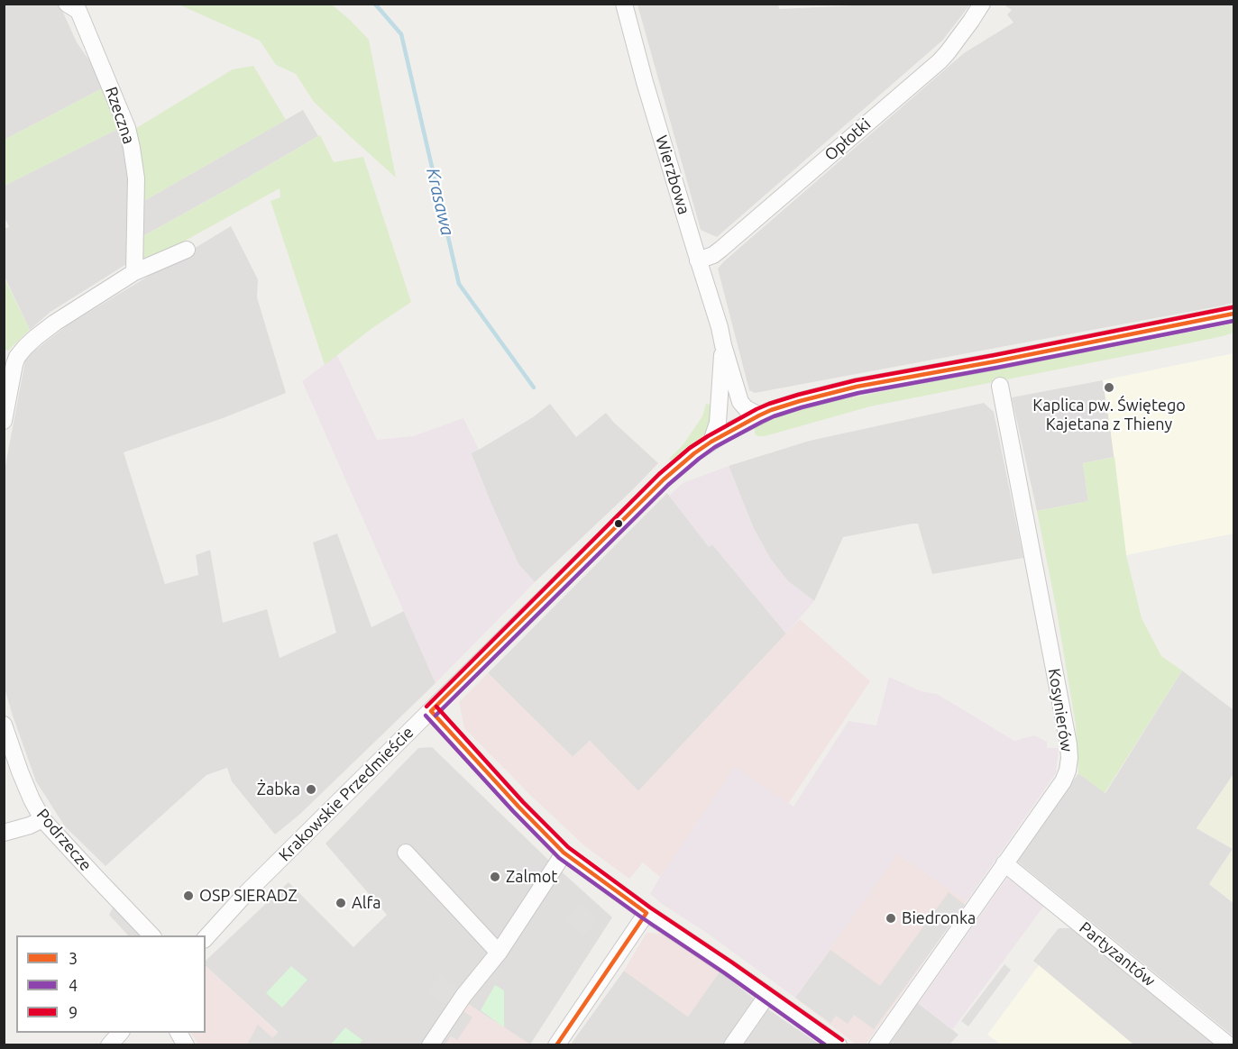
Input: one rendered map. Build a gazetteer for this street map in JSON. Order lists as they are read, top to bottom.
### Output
{
  "streets": {
    "street": [
      "Rzeczna",
      "Opłotki",
      "Wierzbowa",
      "Kosynierów",
      "Krakowskie Przedmieście",
      "Podrzecze",
      "Partyzantów"
    ]
  },
  "crossings": [
    ["Opłotki", "Wierzbowa"],
    ["Wierzbowa", "Krakowskie Przedmieście"],
    ["Kosynierów", "Partyzantów"]
  ],
  "water": ["Krasawa"],
  "places": [
    "Kaplica pw. Świętego Kajetana z Thieny",
    "Żabka",
    "Zalmot",
    "OSP SIERADZ",
    "Alfa",
    "Biedronka"
  ],
  "lines": ["transit line 9", "transit line 3", "transit line 4"],
  "legend": ["3", "4", "9"]
}
